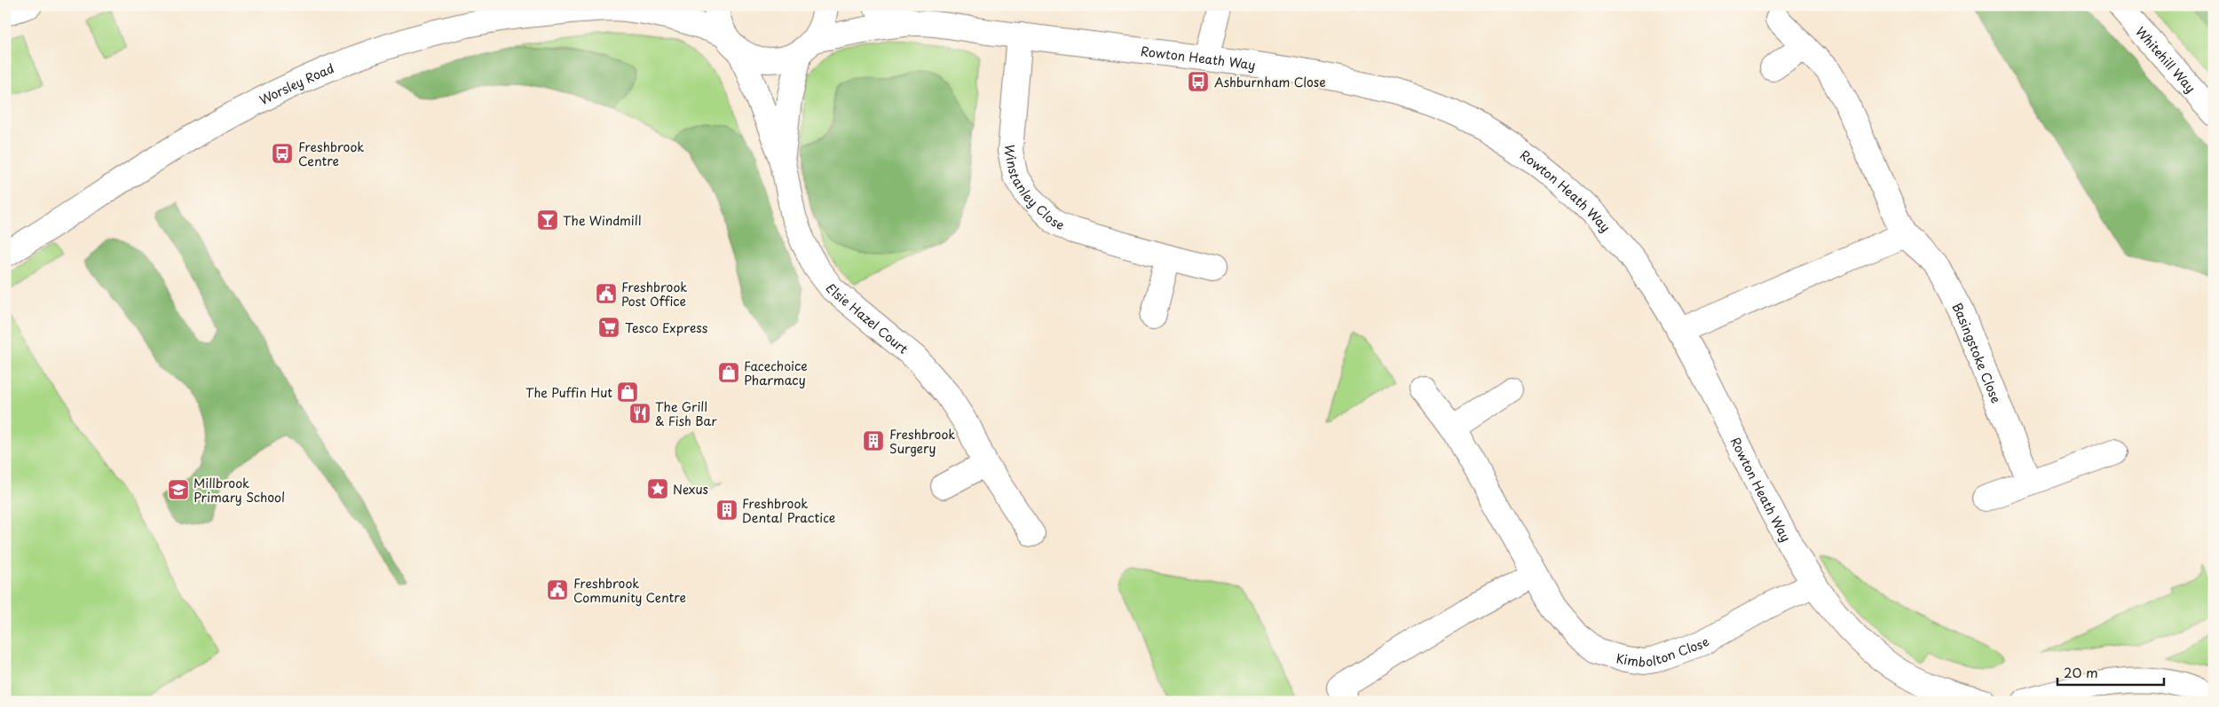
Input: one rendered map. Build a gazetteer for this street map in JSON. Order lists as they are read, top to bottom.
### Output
{
  "streets": {
    "street": [
      "Rowton Heath Way",
      "Whitehill Way",
      "Worsley Road",
      "Winstanley Close",
      "Elsie Hazel Court",
      "Basingstoke Close",
      "Kimbolton Close"
    ]
  },
  "crossings": [
    ["Rowton Heath Way", "Worsley Road"],
    ["Rowton Heath Way", "Winstanley Close"],
    ["Rowton Heath Way", "Elsie Hazel Court"],
    ["Rowton Heath Way", "Kimbolton Close"],
    ["Worsley Road", "Elsie Hazel Court"]
  ],
  "places": {
    "bus stop": ["Ashburnham Close", "Freshbrook Centre"],
    "bar": ["The Windmill"],
    "public building": ["Freshbrook Post Office", "Freshbrook Community Centre"],
    "supermarket": ["Tesco Express"],
    "shop": ["Facechoice Pharmacy", "The Puffin Hut"],
    "restaurant": ["The Grill & Fish Bar"],
    "building": ["Freshbrook Surgery", "Freshbrook Dental Practice"],
    "place": ["Nexus"],
    "school or university": ["Millbrook Primary School"]
  },
  "scale_bar": "20 m"
}
